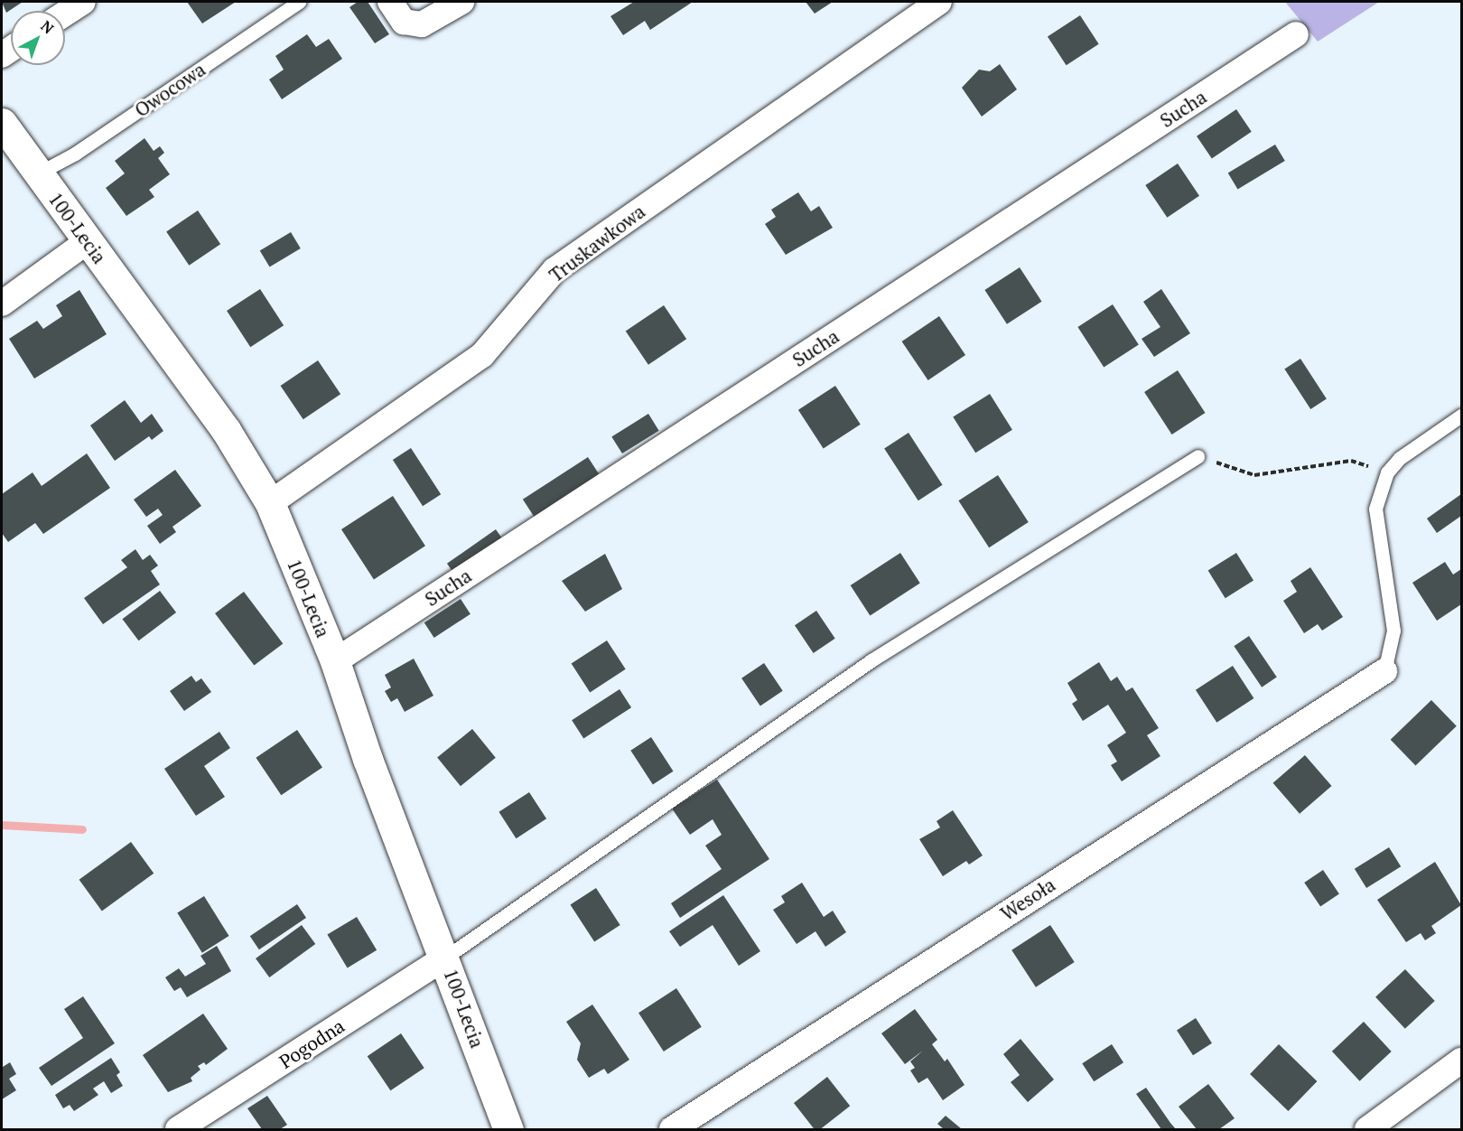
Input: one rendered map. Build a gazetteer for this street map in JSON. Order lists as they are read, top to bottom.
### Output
{
  "streets": {
    "street": [
      "Sucha",
      "100-Lecia",
      "Truskawkowa",
      "Wesoła",
      "Pogodna"
    ],
    "lane": ["Owocowa"]
  },
  "crossings": [
    ["Owocowa", "100-Lecia"],
    ["Sucha", "100-Lecia"],
    ["100-Lecia", "Truskawkowa"],
    ["100-Lecia", "Pogodna"]
  ],
  "north": "top right"
}
